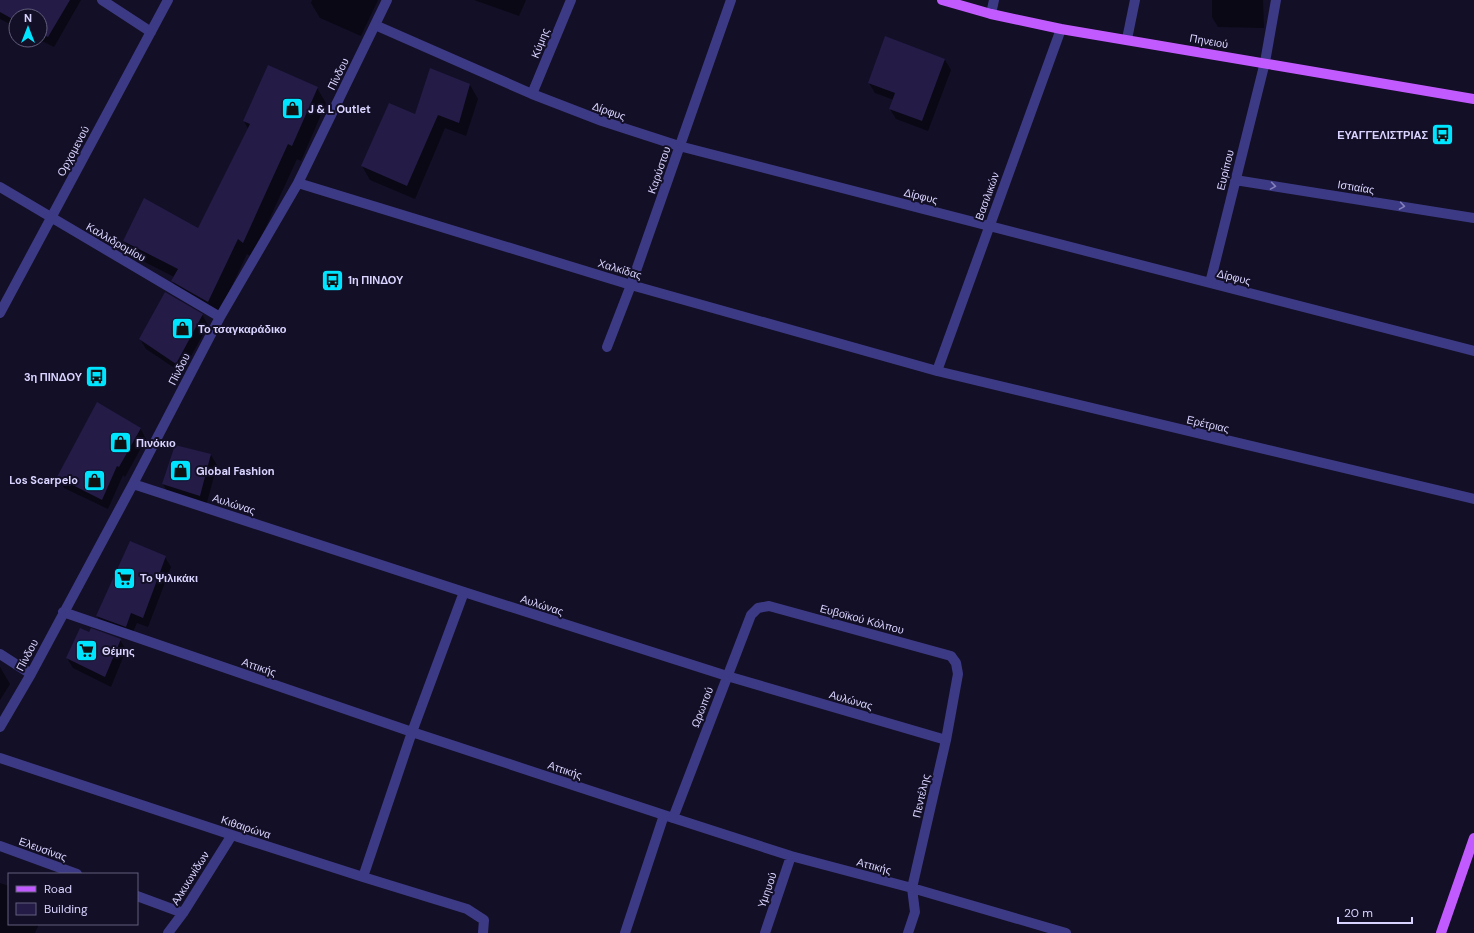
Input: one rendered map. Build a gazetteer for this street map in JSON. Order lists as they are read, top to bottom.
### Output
{
  "streets": {
    "main road": ["Πηνειού"],
    "street": [
      "Κύμης",
      "Πίνδου",
      "Δίρφυς",
      "Ορχομενού",
      "Καρύστου",
      "Ευρίπου",
      "Ιστιαίας",
      "Βασιλικών",
      "Καλλιδρομίου",
      "Χαλκίδας",
      "Ερέτριας",
      "Αυλώνας",
      "Ευβοϊκού Κόλπου",
      "Αττικής",
      "Ωρωπού",
      "Πεντέλης",
      "Κιθαιρώνα",
      "Ελευσίνας",
      "Αλκυωνίδων",
      "Υμηυού"
    ]
  },
  "crossings": [
    ["Πηνειού", "Ευρίπου"],
    ["Πηνειού", "Βασιλικών"],
    ["Κύμης", "Δίρφυς"],
    ["Πίνδου", "Δίρφυς"],
    ["Πίνδου", "Καλλιδρομίου"],
    ["Πίνδου", "Χαλκίδας"],
    ["Πίνδου", "Αυλώνας"],
    ["Πίνδου", "Αττικής"],
    ["Δίρφυς", "Καρύστου"],
    ["Δίρφυς", "Ευρίπου"],
    ["Δίρφυς", "Βασιλικών"],
    ["Ορχομενού", "Καλλιδρομίου"],
    ["Καρύστου", "Χαλκίδας"],
    ["Ευρίπου", "Ιστιαίας"],
    ["Βασιλικών", "Χαλκίδας"],
    ["Βασιλικών", "Ερέτριας"],
    ["Χαλκίδας", "Ερέτριας"],
    ["Αυλώνας", "Ωρωπού"],
    ["Αυλώνας", "Πεντέλης"],
    ["Ευβοϊκού Κόλπου", "Ωρωπού"],
    ["Ευβοϊκού Κόλπου", "Πεντέλης"],
    ["Αττικής", "Ωρωπού"],
    ["Αττικής", "Πεντέλης"],
    ["Αττικής", "Υμηυού"],
    ["Κιθαιρώνα", "Αλκυωνίδων"]
  ],
  "one_way": ["Ιστιαίας"],
  "places": {
    "shop": [
      "J & L Outlet",
      "Το τσαγκαράδικο",
      "Πινόκιο",
      "Global Fashion",
      "Los Scarpelo"
    ],
    "bus stop": ["ΕΥΑΓΓΕΛΙΣΤΡΙΑΣ", "1η ΠΙΝΔΟΥ", "3η ΠΙΝΔΟΥ"],
    "supermarket": ["Το Ψιλικάκι", "Θέμης"]
  },
  "legend": ["Road", "Building"],
  "scale_bar": "20 m",
  "north": "top"
}
